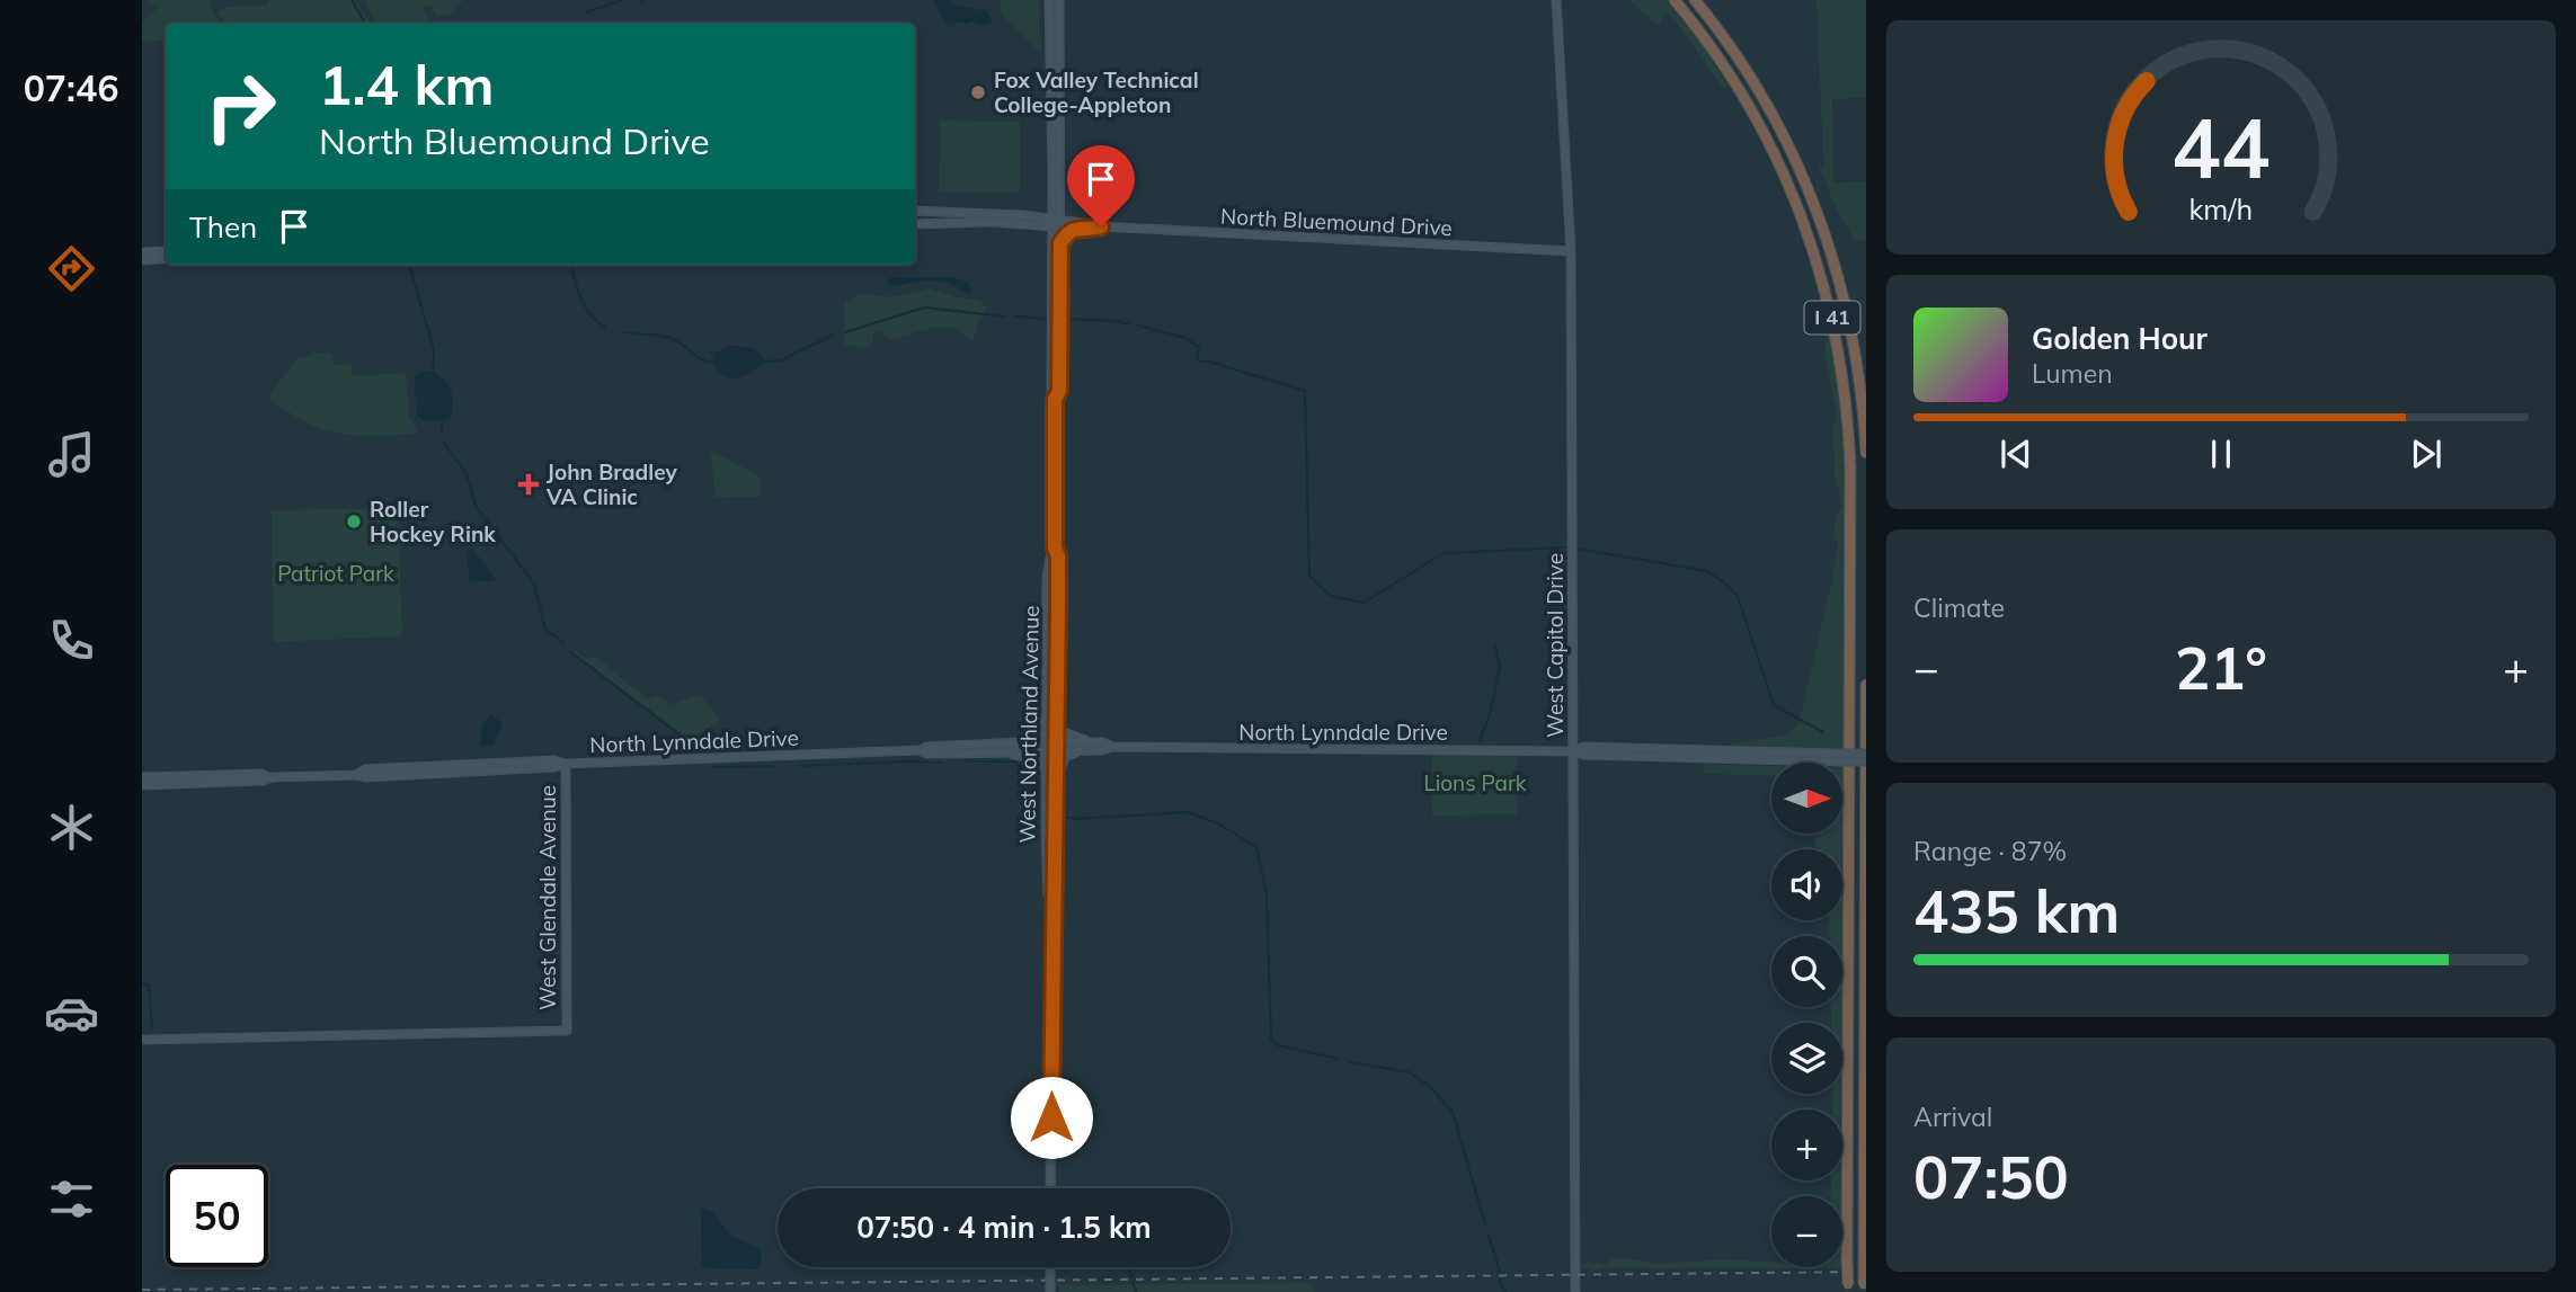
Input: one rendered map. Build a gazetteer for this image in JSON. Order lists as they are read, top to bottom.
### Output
{
  "streets": {
    "highway": ["I 41"],
    "main road": [
      "North Bluemound Drive",
      "West Capitol Drive",
      "West Northland Avenue",
      "North Lynndale Drive",
      "West Glendale Avenue"
    ]
  },
  "crossings": [
    ["North Bluemound Drive", "West Capitol Drive"],
    ["North Bluemound Drive", "West Northland Avenue"],
    ["West Capitol Drive", "North Lynndale Drive"],
    ["West Northland Avenue", "North Lynndale Drive"],
    ["North Lynndale Drive", "West Glendale Avenue"]
  ],
  "parks": ["Patriot Park", "Lions Park"],
  "places": {
    "other": ["Fox Valley Technical College-Appleton", "Roller Hockey Rink"],
    "health": ["John Bradley VA Clinic"]
  },
  "north": "right",
  "page": {
    "tabs": "07:46",
    "turn": ["1.4 km", "North Bluemound Drive"],
    "then": "Then",
    "song": ["Golden Hour", "Lumen"],
    "tile": [
      "Climate",
      ["Range · 87%", "435 km"],
      ["Arrival", "07:50"]
    ],
    "heat": ["−", "21°", "+"],
    "map_buttons": ["+", "−"],
    "limit": "50",
    "trip": "07:50 · 4 min · 1.5 km",
    "gauge": ["44", "km/h"]
  }
}
